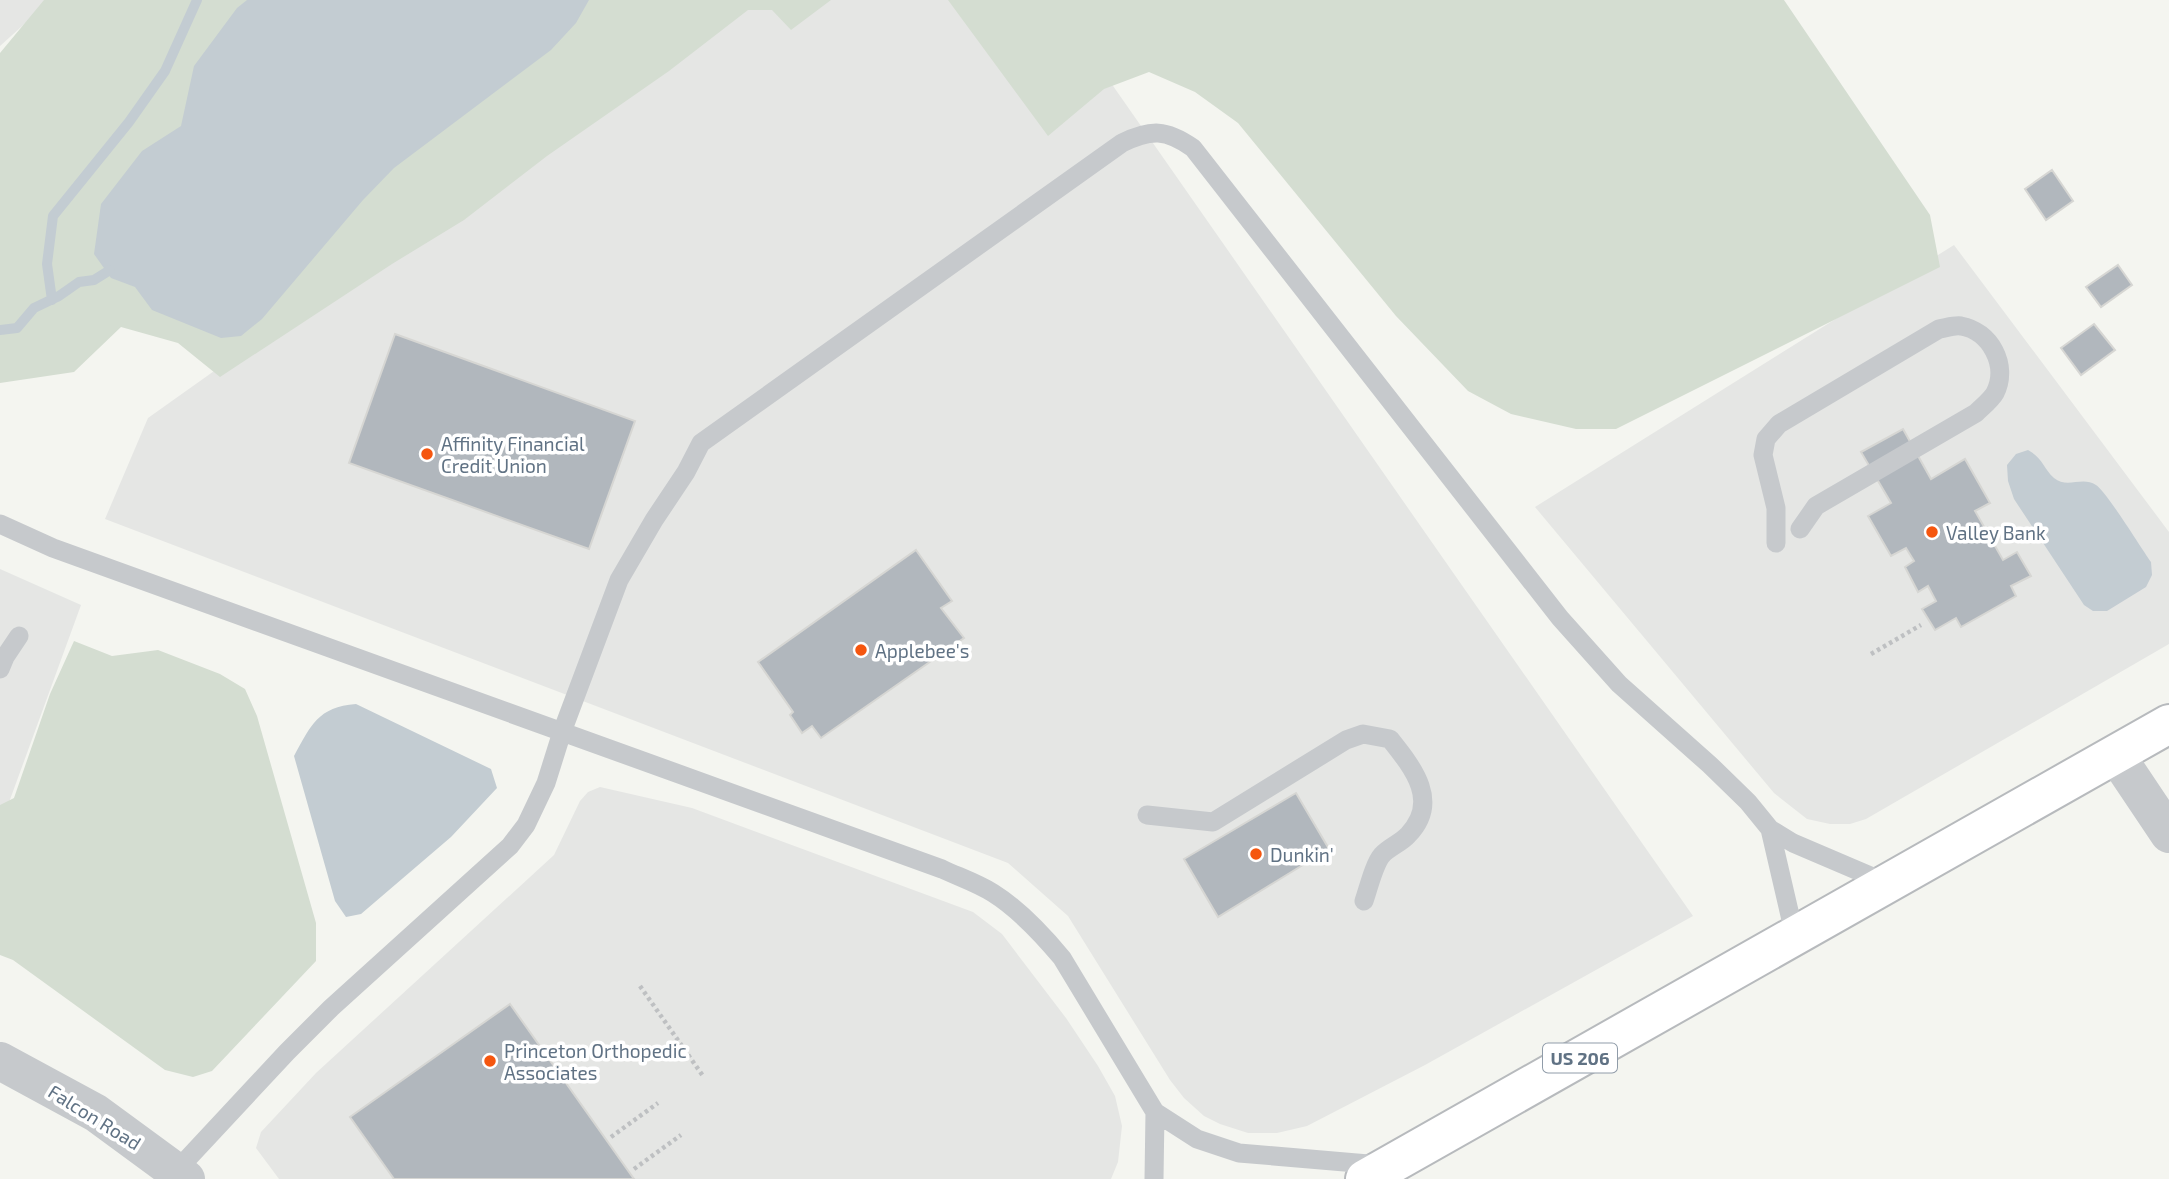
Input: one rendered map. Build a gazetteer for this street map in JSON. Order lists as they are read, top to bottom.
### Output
{
  "streets": {
    "highway": ["US 206"],
    "street": ["Falcon Road"]
  },
  "places": [
    "Affinity Financial Credit Union",
    "Valley Bank",
    "Applebee's",
    "Dunkin'",
    "Princeton Orthopedic Associates"
  ]
}
